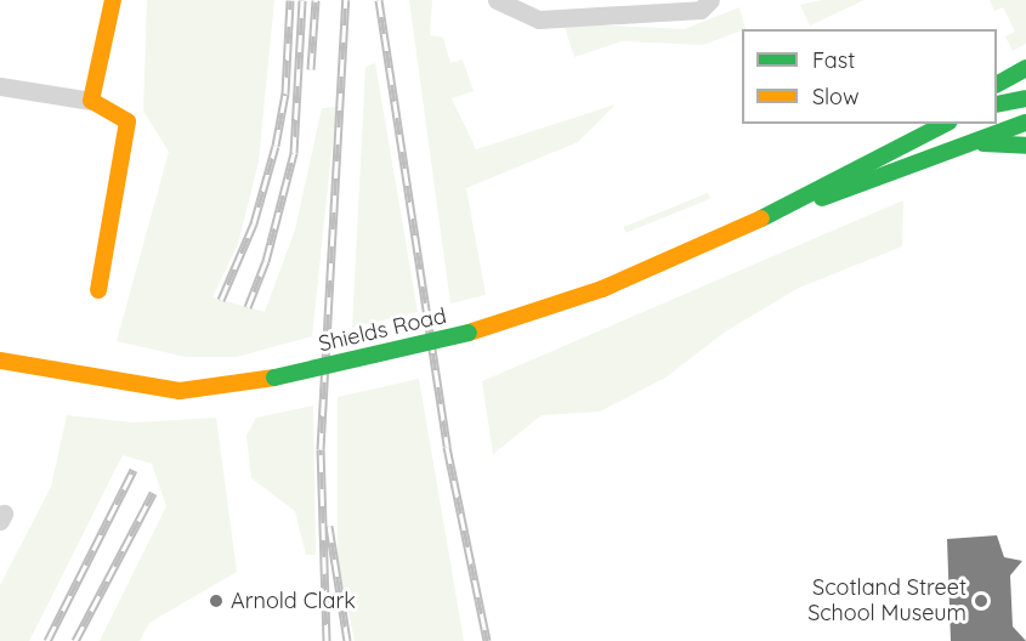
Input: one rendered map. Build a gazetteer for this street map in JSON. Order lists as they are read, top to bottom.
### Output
{
  "streets": {
    "street": ["Shields Road"]
  },
  "places": ["Arnold Clark", "Scotland Street School Museum"],
  "legend": ["Fast", "Slow"]
}
